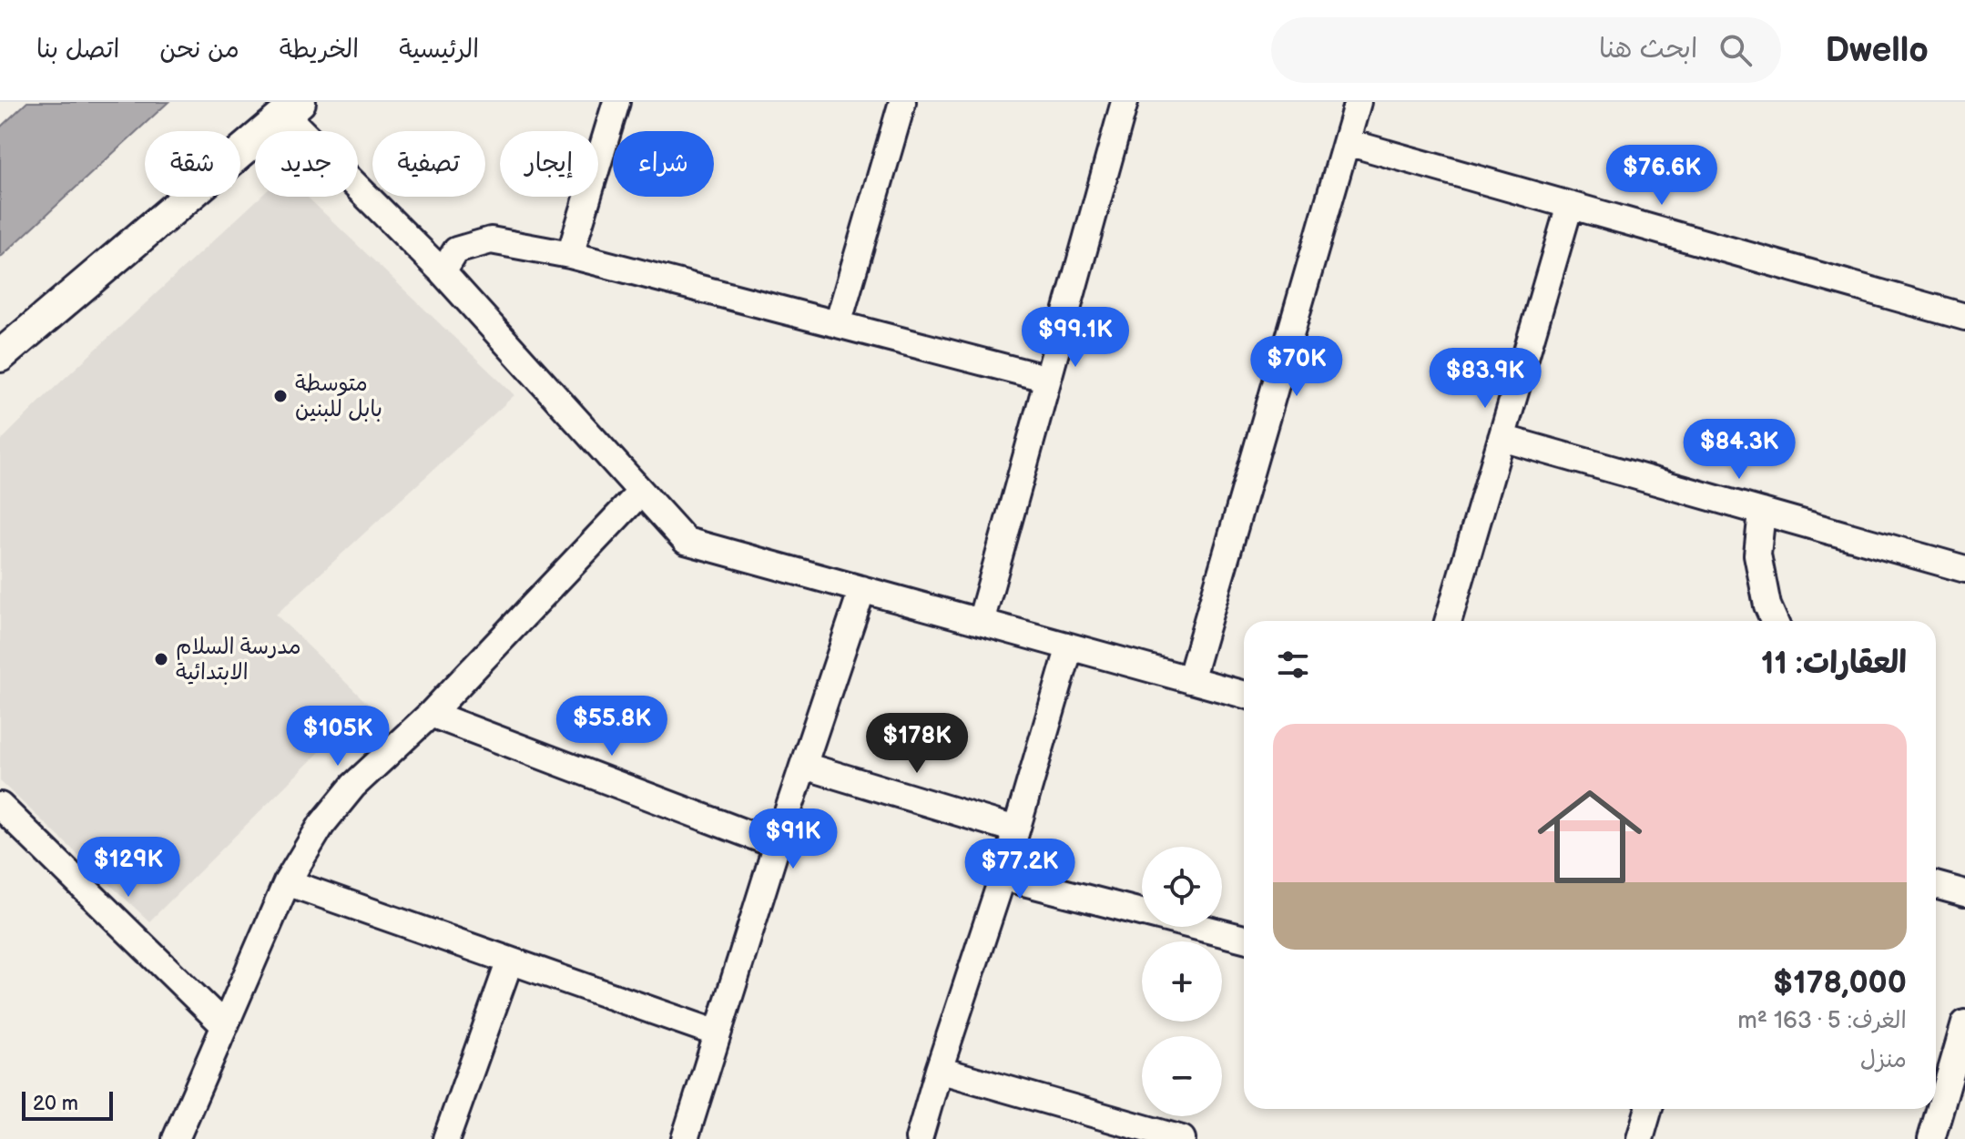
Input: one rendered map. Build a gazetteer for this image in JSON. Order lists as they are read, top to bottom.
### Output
{
  "places": ["متوسطة بابل للبنين", "مدرسة السلام الابتدائية"],
  "scale_bar": "20 m",
  "page": {
    "header": "Dwello",
    "search": "ابحث هنا",
    "nav": [
      "الرئيسية",
      "الخريطة",
      "من نحن",
      "اتصل بنا"
    ],
    "chip": [
      "شراء",
      "إيجار",
      "تصفية",
      "جديد",
      "شقة"
    ],
    "price": [
      "$76.6K",
      "$99.1K",
      "$70K",
      "$83.9K",
      "$84.3K",
      "$55.8K",
      "$105K",
      "$178K",
      "$91K",
      "$129K",
      "$77.2K"
    ],
    "heading": "العقارات: 11",
    "list": [
      {
        "name": "$178,000",
        "note": "الغرف: 5 · 163 m² · منزل"
      }
    ],
    "map_buttons": ["+", "−"],
    "scale": "20 m"
  }
}
